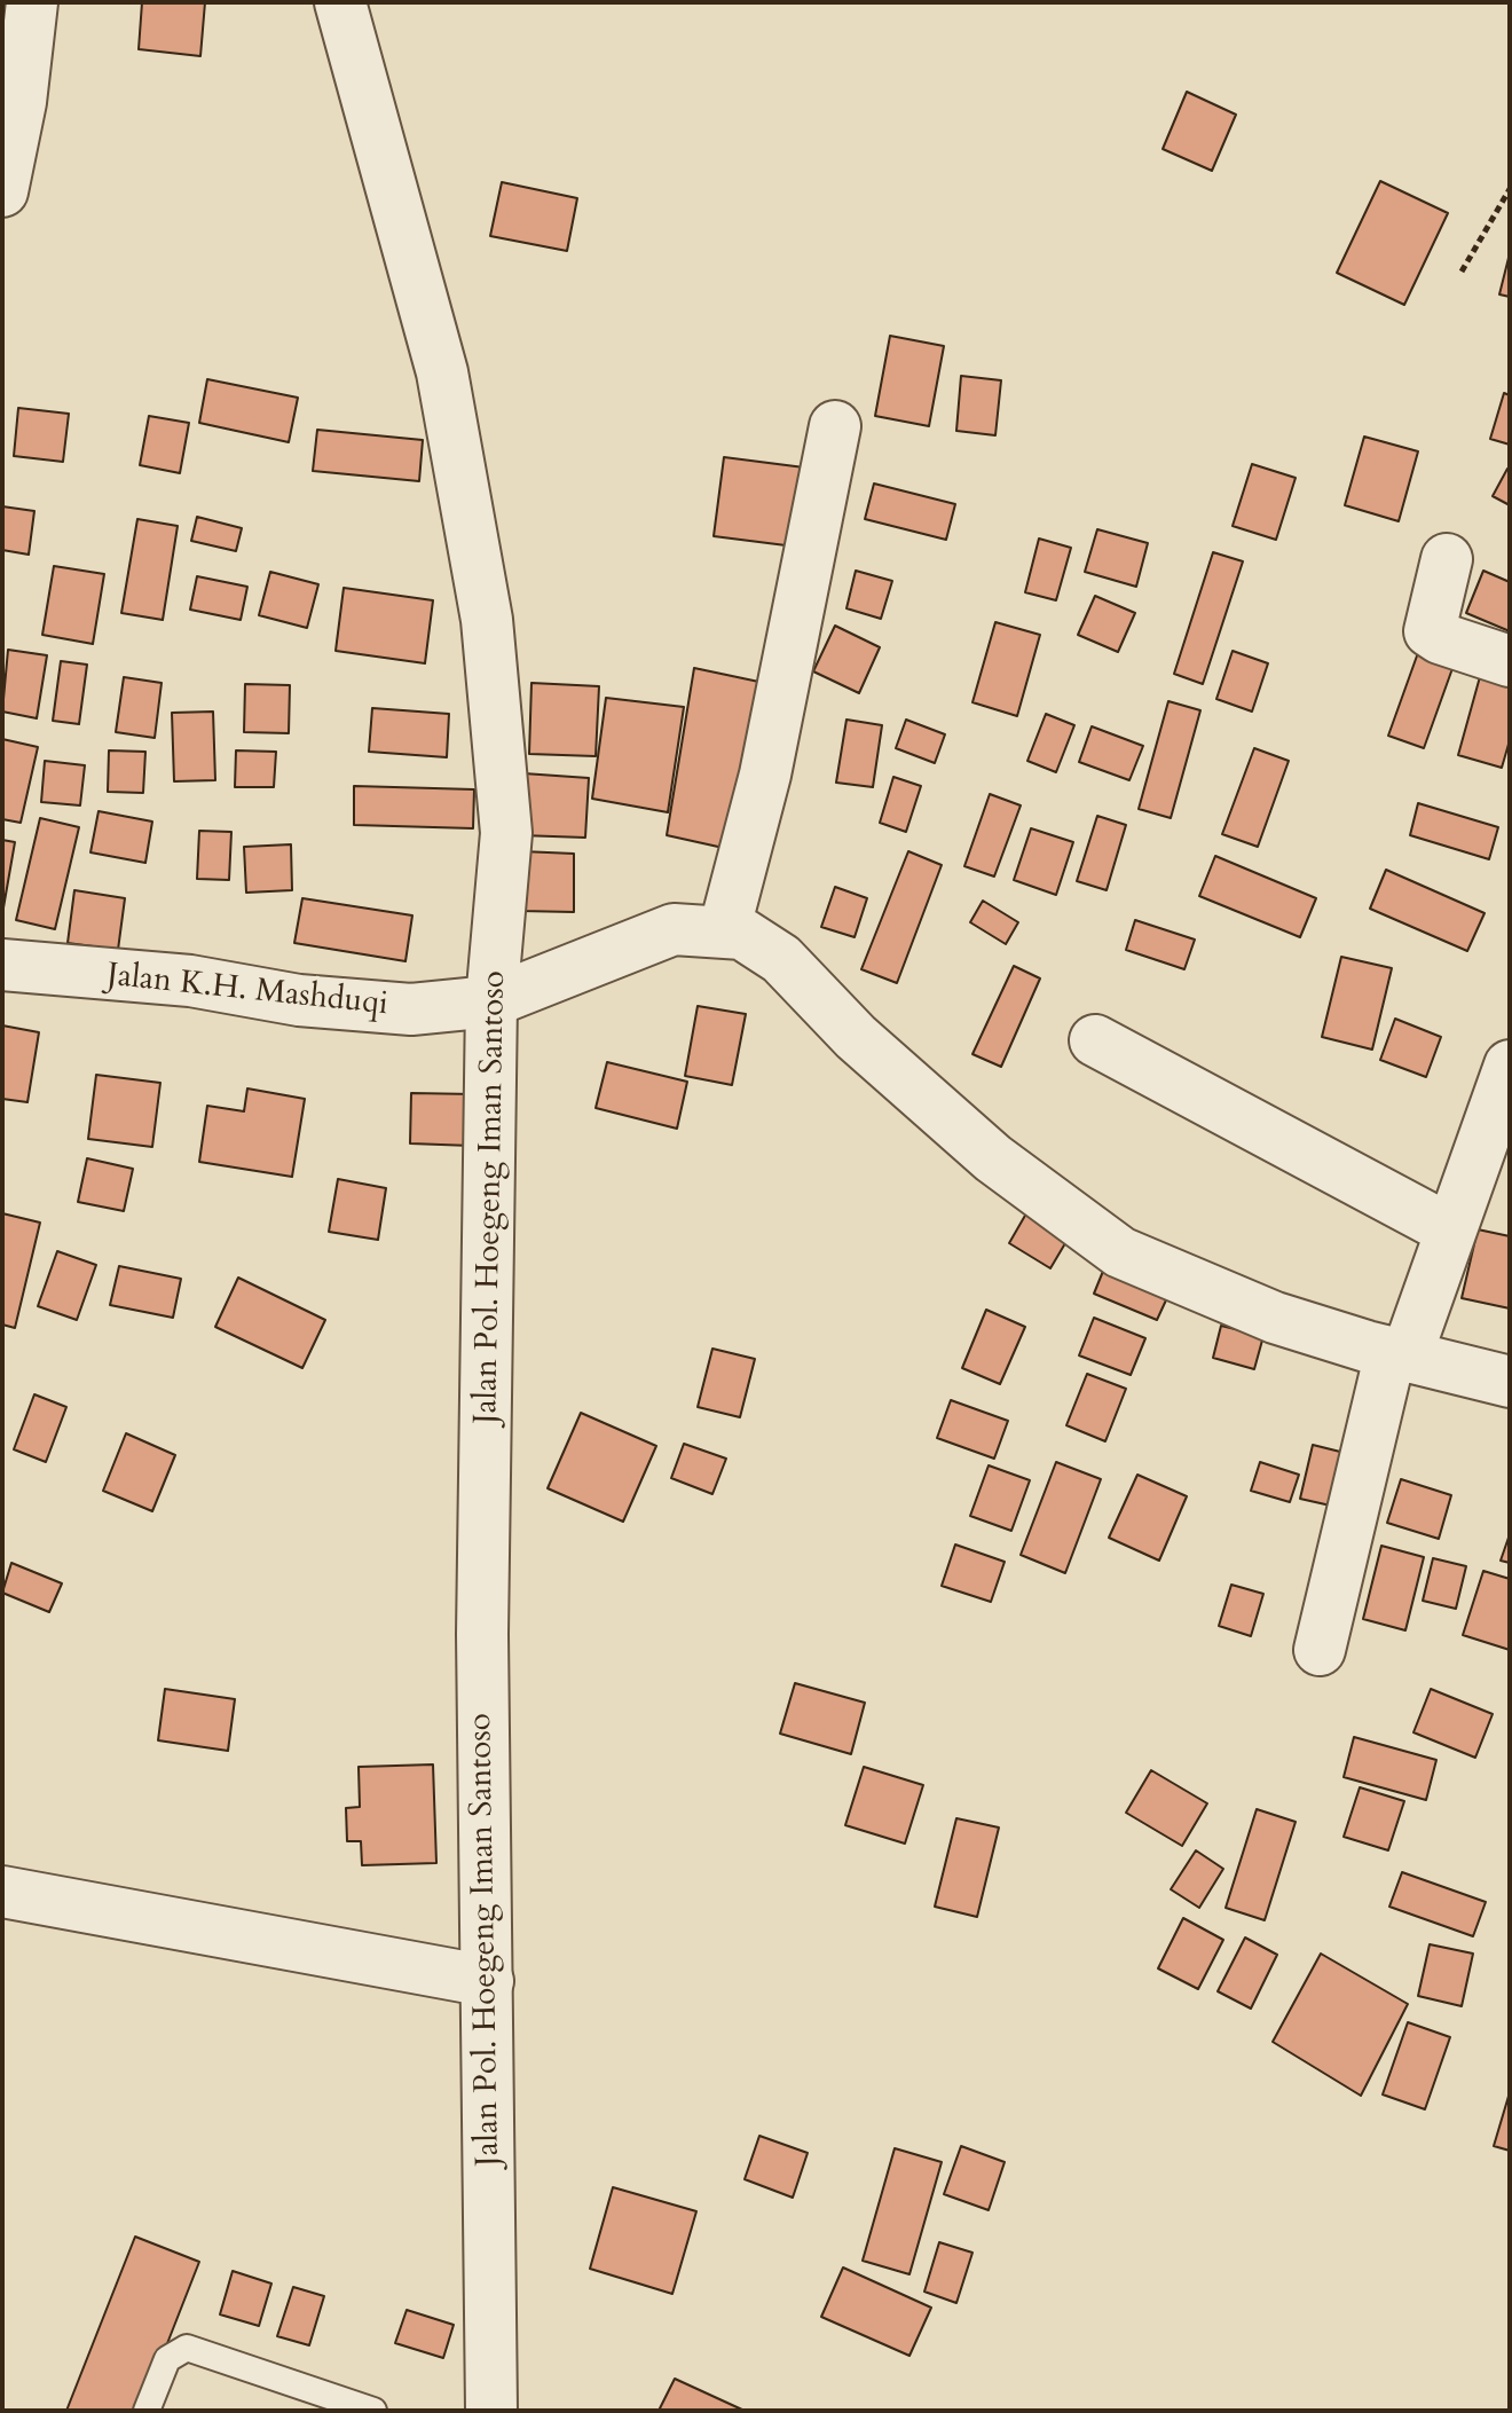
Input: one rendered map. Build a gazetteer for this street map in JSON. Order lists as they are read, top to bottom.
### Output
{
  "streets": {
    "street": ["Jalan K.H. Mashduqi", "Jalan Pol. Hoegeng Iman Santoso"]
  },
  "crossings": [
    ["Jalan K.H. Mashduqi", "Jalan Pol. Hoegeng Iman Santoso"]
  ]
}
